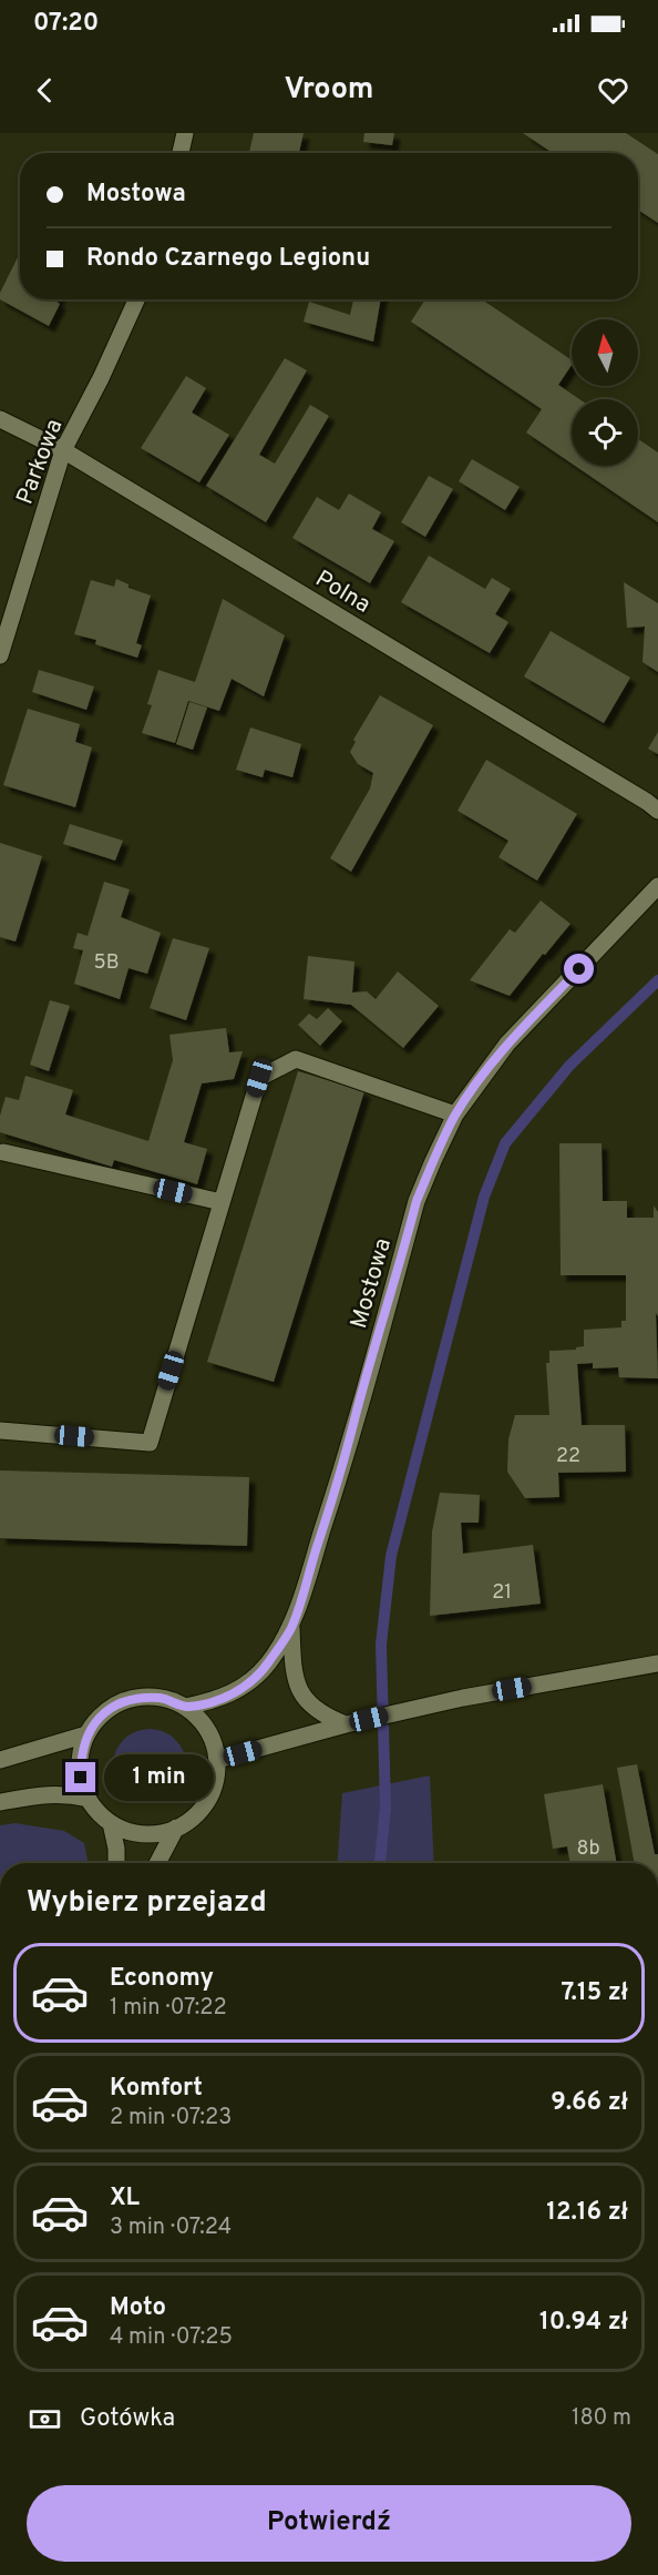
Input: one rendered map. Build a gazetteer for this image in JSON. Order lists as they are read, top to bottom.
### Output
{
  "streets": {
    "street": ["Parkowa", "Polna", "Mostowa"]
  },
  "crossings": [
    ["Parkowa", "Polna"]
  ],
  "house_numbers": [
    "5B",
    "22",
    "21",
    "8b"
  ],
  "north": "top",
  "page": {
    "status": "07:20",
    "header": "Vroom",
    "banner": ["Mostowa", "Rondo Czarnego Legionu"],
    "bubble": "1 min",
    "heading": "Wybierz przejazd",
    "list": [
      {
        "name": "Economy",
        "note": "1 min · 07:22",
        "value": "7.15 zł"
      },
      {
        "name": "Komfort",
        "note": "2 min · 07:23",
        "value": "9.66 zł"
      },
      {
        "name": "XL",
        "note": "3 min · 07:24",
        "value": "12.16 zł"
      },
      {
        "name": "Moto",
        "note": "4 min · 07:25",
        "value": "10.94 zł"
      }
    ],
    "pay": ["Gotówka", "180 m"],
    "buttons": "Potwierdź"
  }
}
